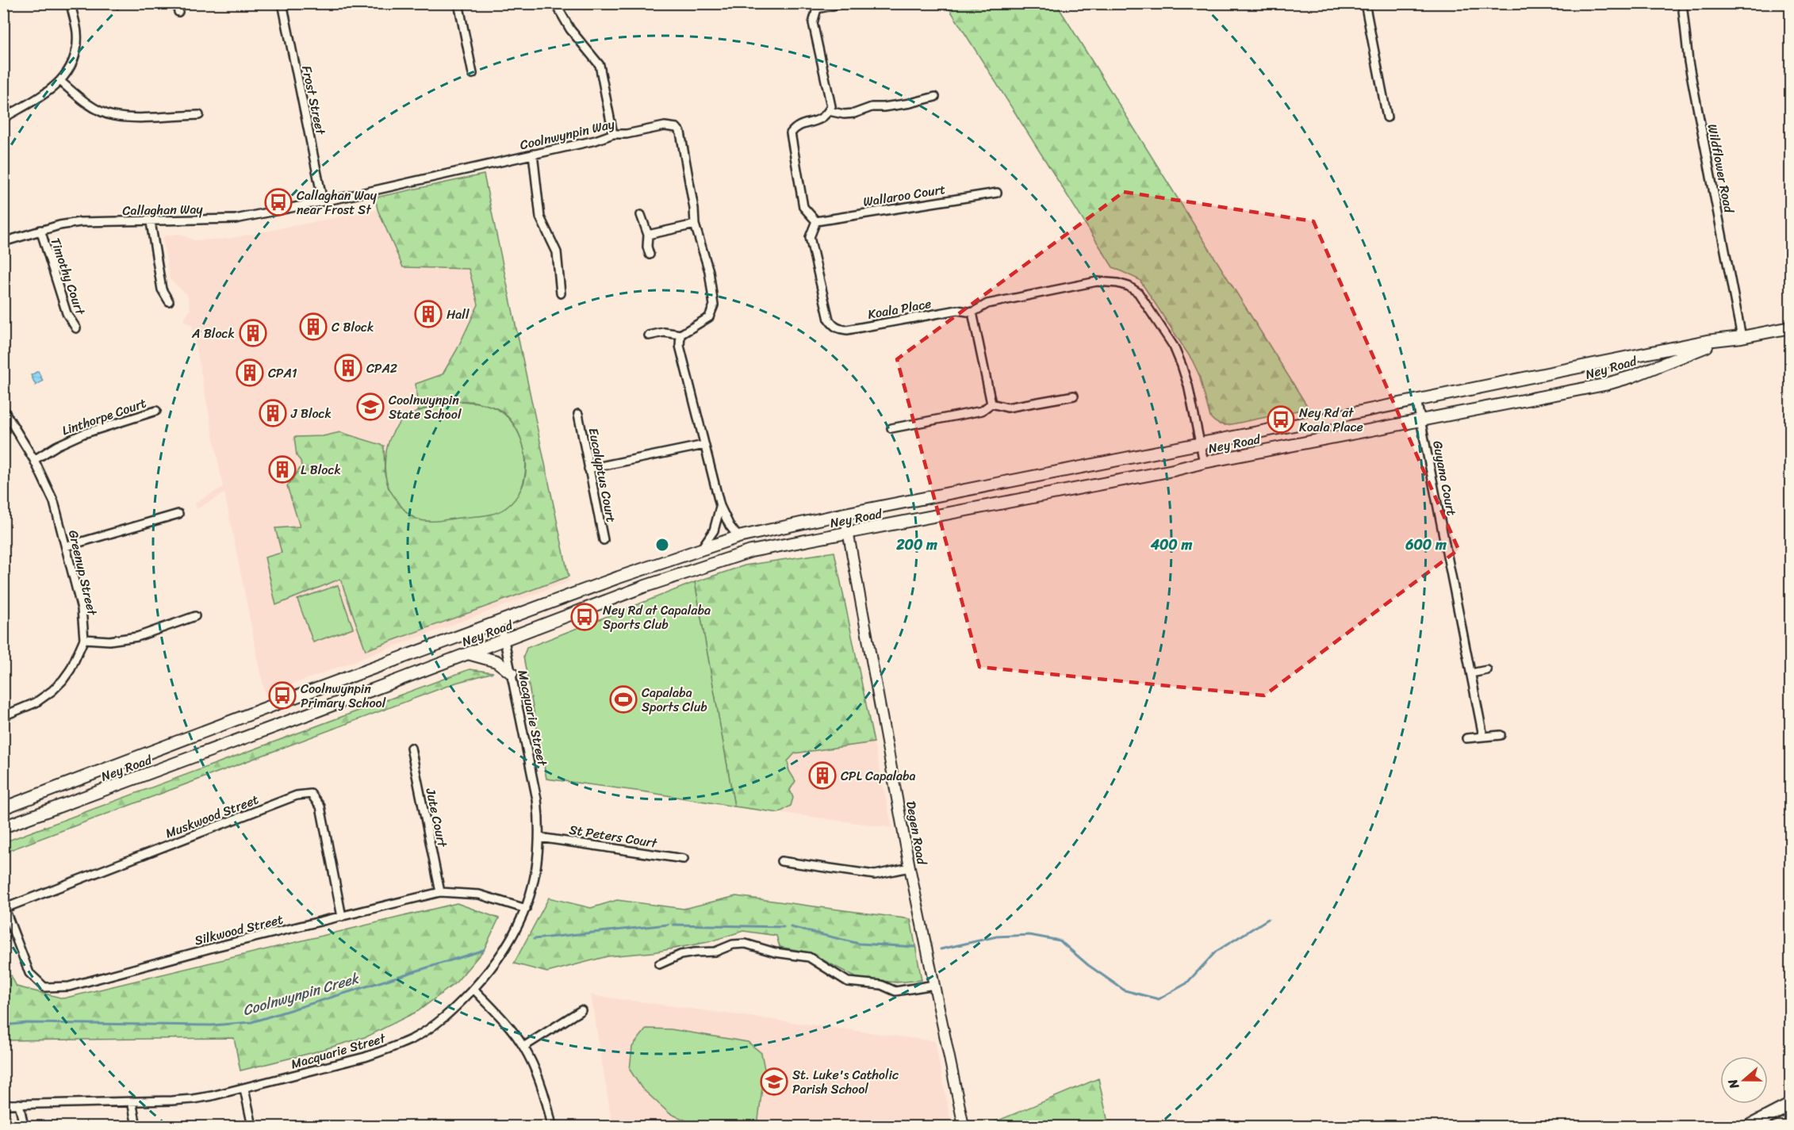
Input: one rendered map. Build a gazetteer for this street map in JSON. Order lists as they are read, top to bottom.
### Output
{
  "streets": {
    "main road": ["Ney Road"],
    "street": [
      "Frost Street",
      "Coolnwynpin Way",
      "Wildflower Road",
      "Wallaroo Court",
      "Callaghan Way",
      "Timothy Court",
      "Koala Place",
      "Linthorpe Court",
      "Eucalyptus Court",
      "Guyana Court",
      "Greenup Street",
      "Macquarie Street",
      "Muskwood Street",
      "Jute Court",
      "Degen Road",
      "St Peters Court",
      "Silkwood Street"
    ]
  },
  "crossings": [
    ["Frost Street", "Coolnwynpin Way"],
    ["Frost Street", "Callaghan Way"],
    ["Coolnwynpin Way", "Callaghan Way"],
    ["Wildflower Road", "Ney Road"],
    ["Wallaroo Court", "Koala Place"],
    ["Callaghan Way", "Timothy Court"],
    ["Koala Place", "Ney Road"],
    ["Ney Road", "Guyana Court"],
    ["Ney Road", "Macquarie Street"],
    ["Ney Road", "Degen Road"],
    ["Linthorpe Court", "Greenup Street"],
    ["Macquarie Street", "St Peters Court"],
    ["Macquarie Street", "Silkwood Street"],
    ["Muskwood Street", "Silkwood Street"],
    ["Jute Court", "Silkwood Street"]
  ],
  "water": ["Coolnwynpin Creek"],
  "places": {
    "bus stop": [
      "Callaghan Way near Frost St",
      "Ney Rd at Koala Place",
      "Ney Rd at Capalaba Sports Club",
      "Coolnwynpin Primary School"
    ],
    "building": [
      "Hall",
      "C Block",
      "A Block",
      "CPA2",
      "CPA1",
      "J Block",
      "L Block",
      "CPL Capalaba"
    ],
    "school or university": ["Coolnwynpin State School", "St. Luke's Catholic Parish School"],
    "sports": ["Capalaba Sports Club"]
  },
  "north": "left",
  "rings": ["200 m", "400 m", "600 m"]
}
